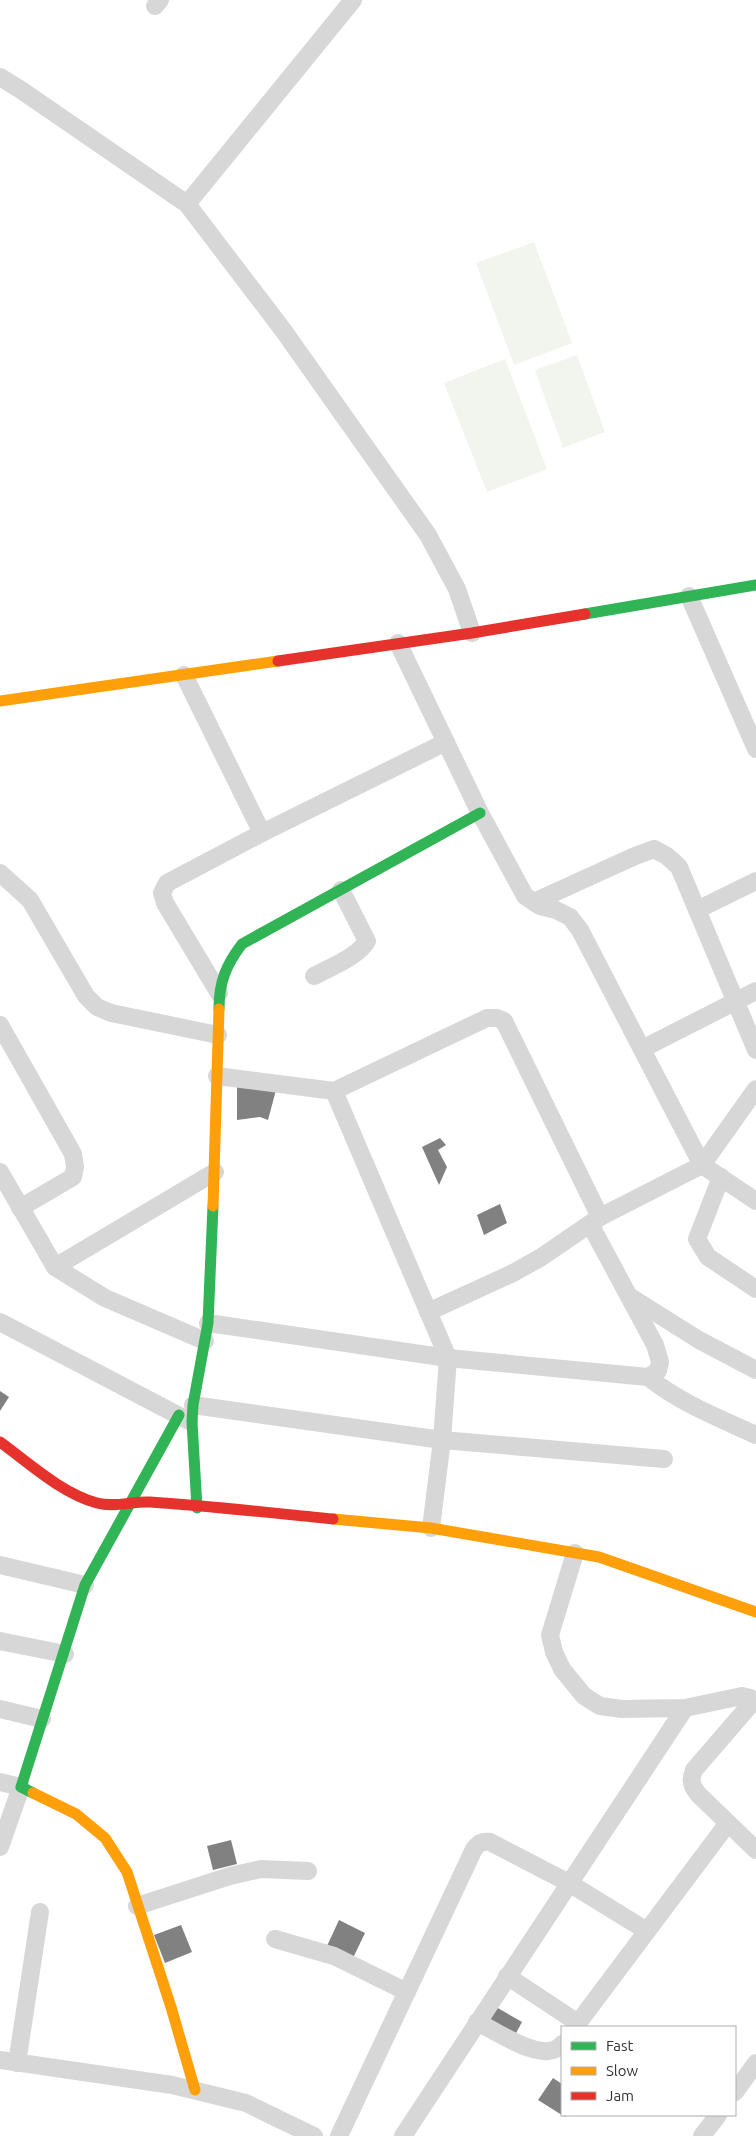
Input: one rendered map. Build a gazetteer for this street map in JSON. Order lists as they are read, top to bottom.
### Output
{
  "legend": ["Fast", "Slow", "Jam"]
}
